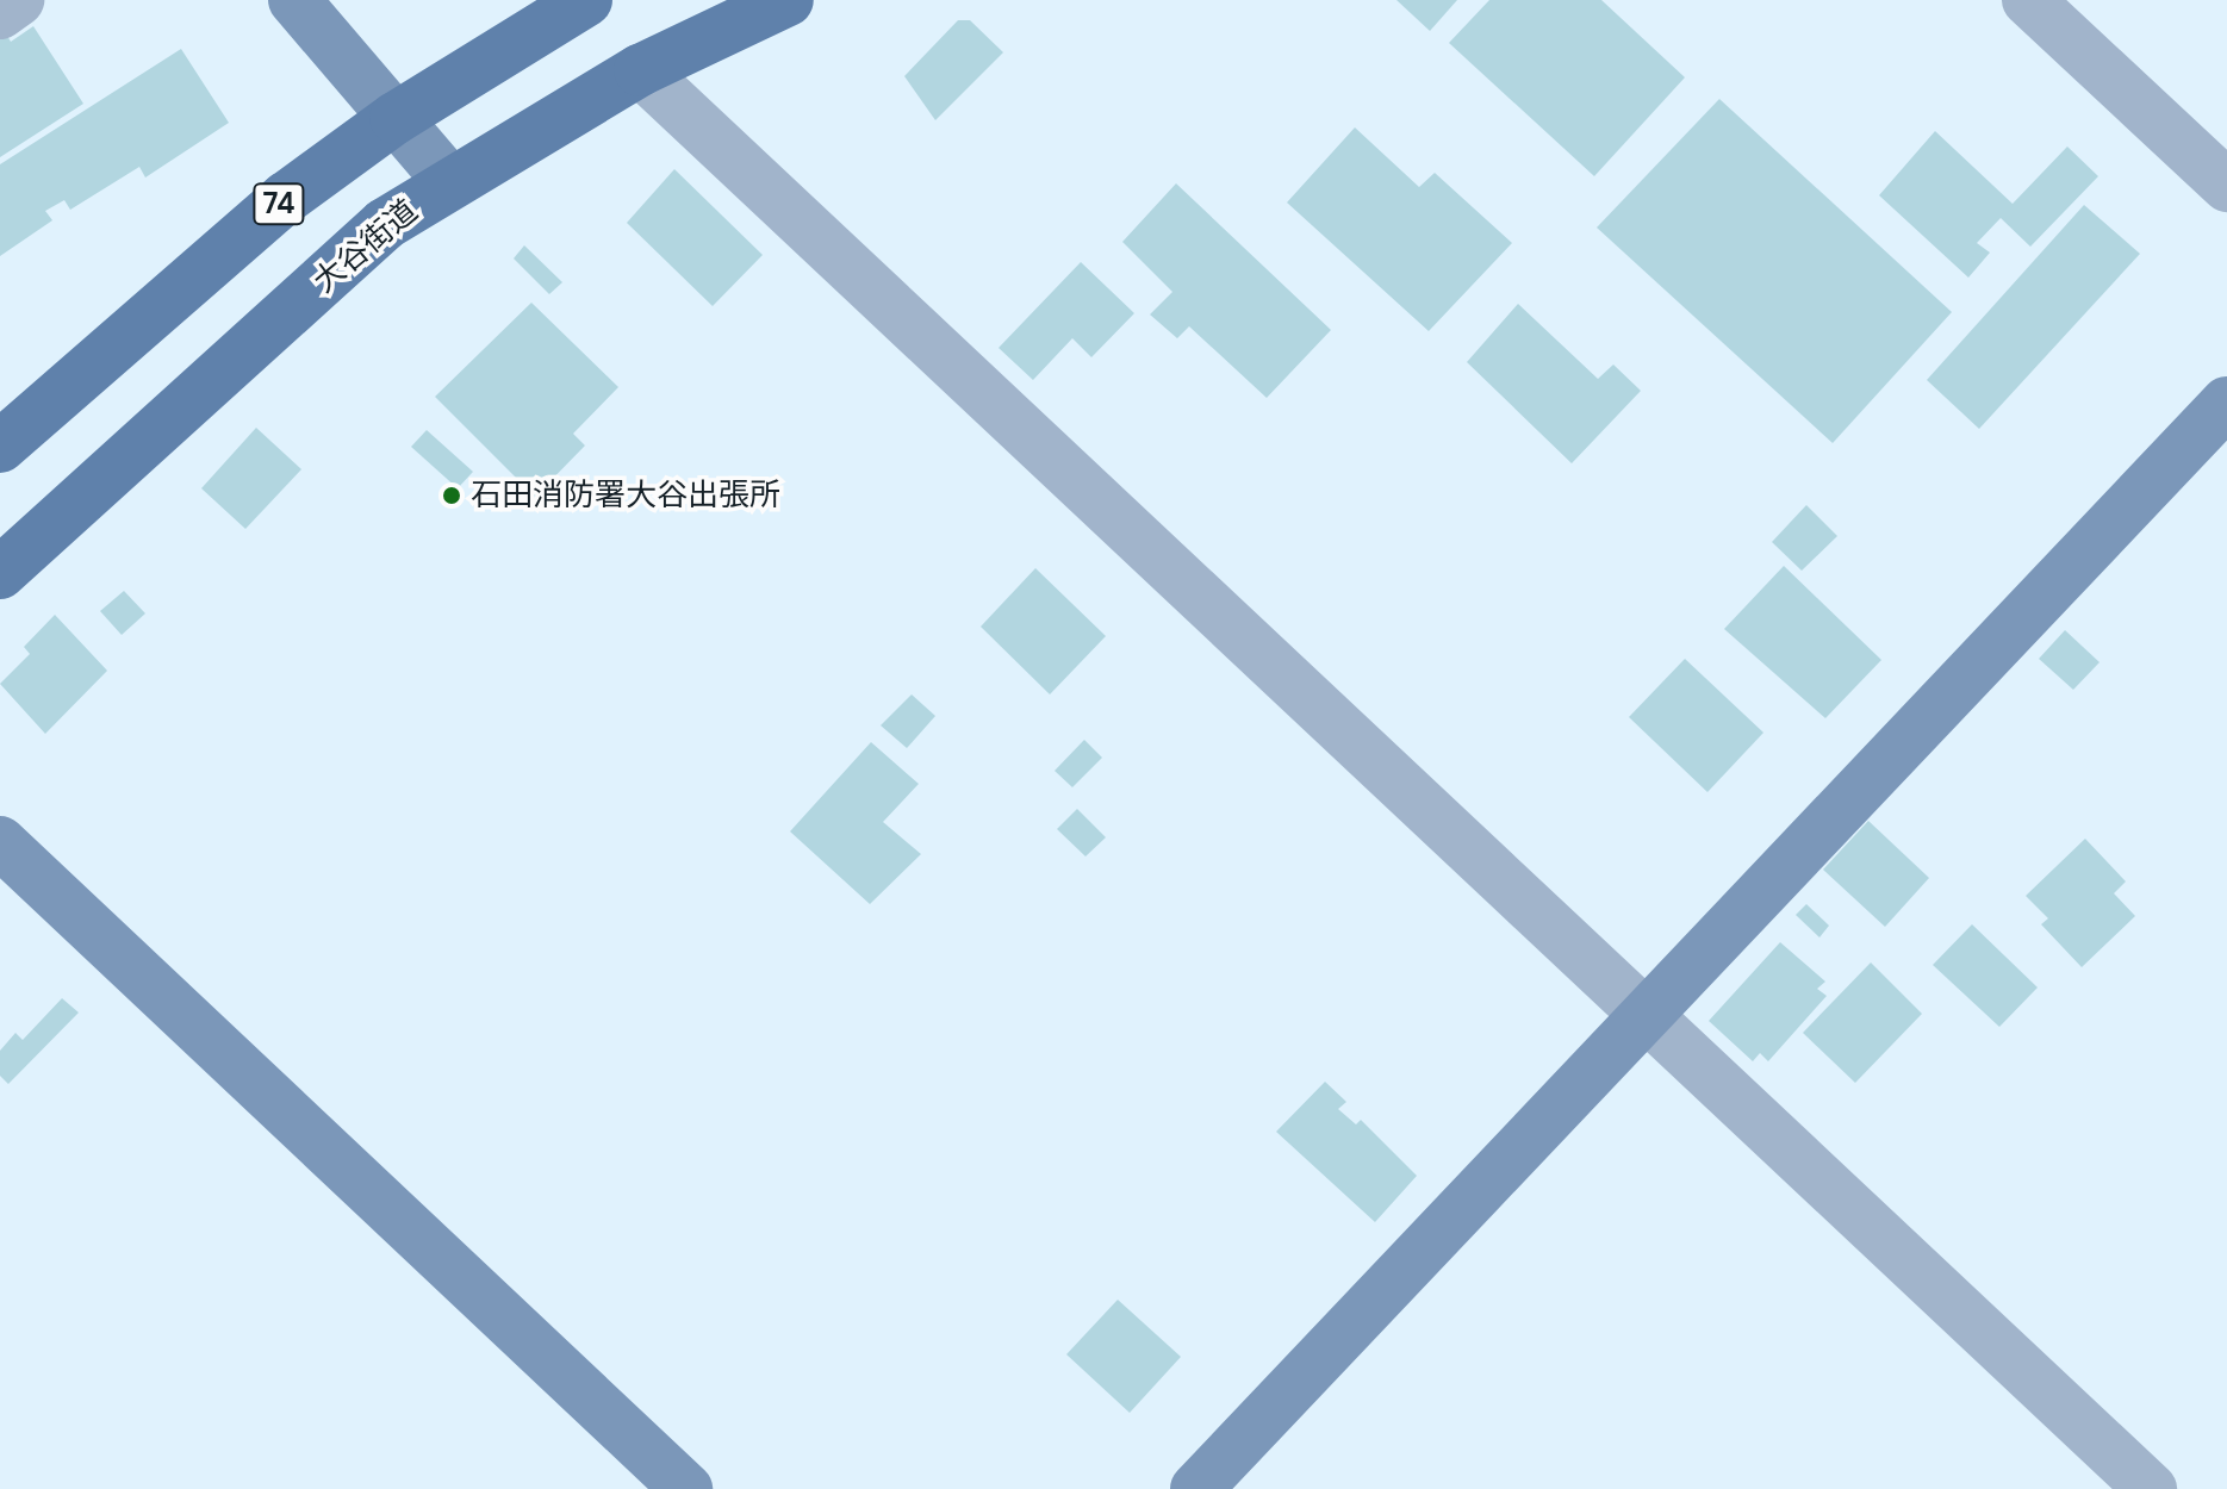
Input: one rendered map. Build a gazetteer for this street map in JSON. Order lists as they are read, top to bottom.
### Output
{
  "streets": {
    "main road": ["74", "大谷街道"]
  },
  "places": ["石田消防署大谷出張所"]
}
